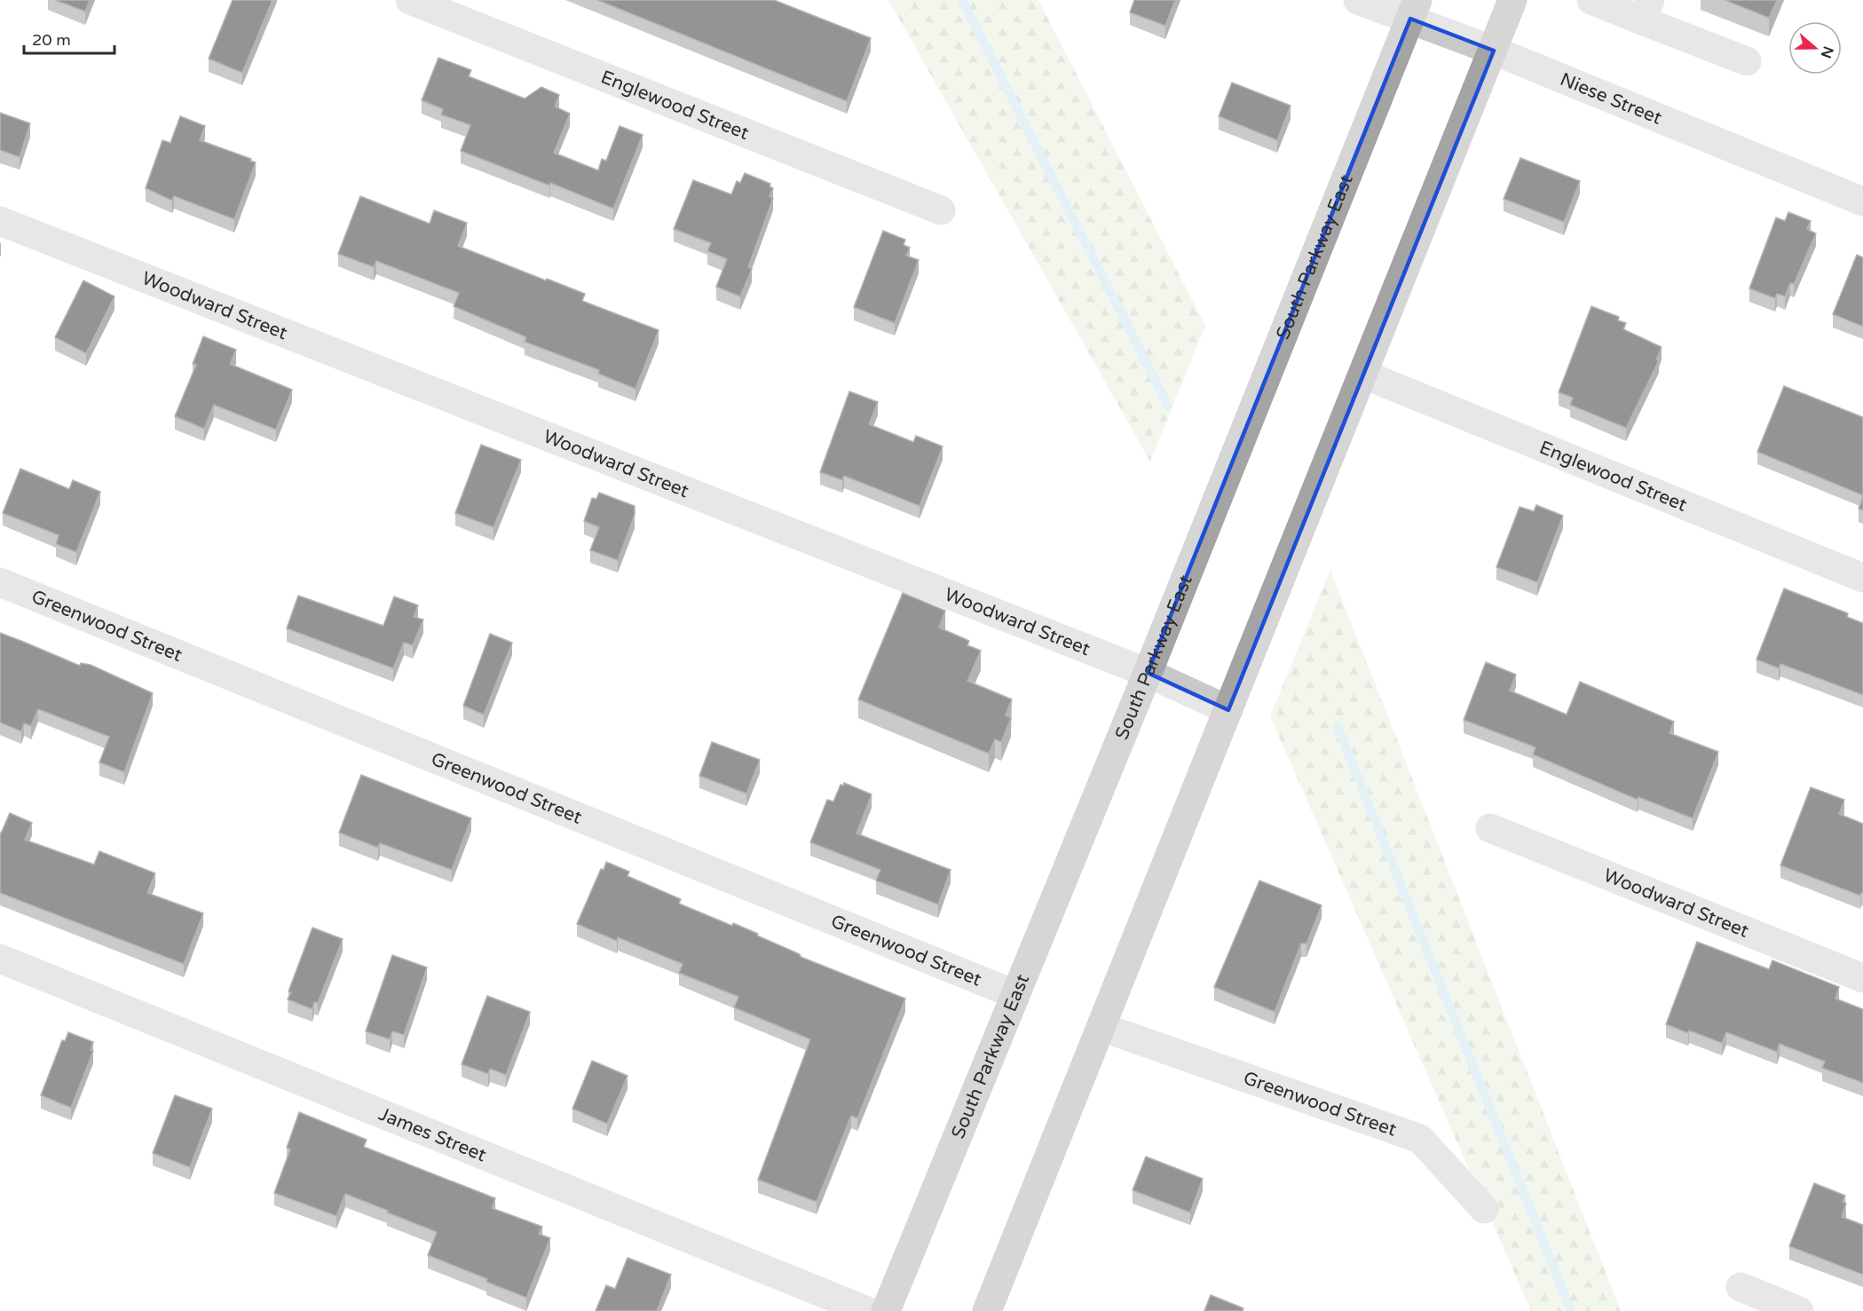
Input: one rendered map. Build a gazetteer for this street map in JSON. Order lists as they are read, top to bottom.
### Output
{
  "streets": {
    "main road": ["South Parkway East"],
    "street": [
      "Niese Street",
      "Englewood Street",
      "Woodward Street",
      "Greenwood Street",
      "James Street"
    ]
  },
  "crossings": [
    ["Niese Street", "South Parkway East"],
    ["South Parkway East", "Woodward Street"],
    ["South Parkway East", "Greenwood Street"]
  ],
  "scale_bar": "20 m",
  "north": "right"
}
